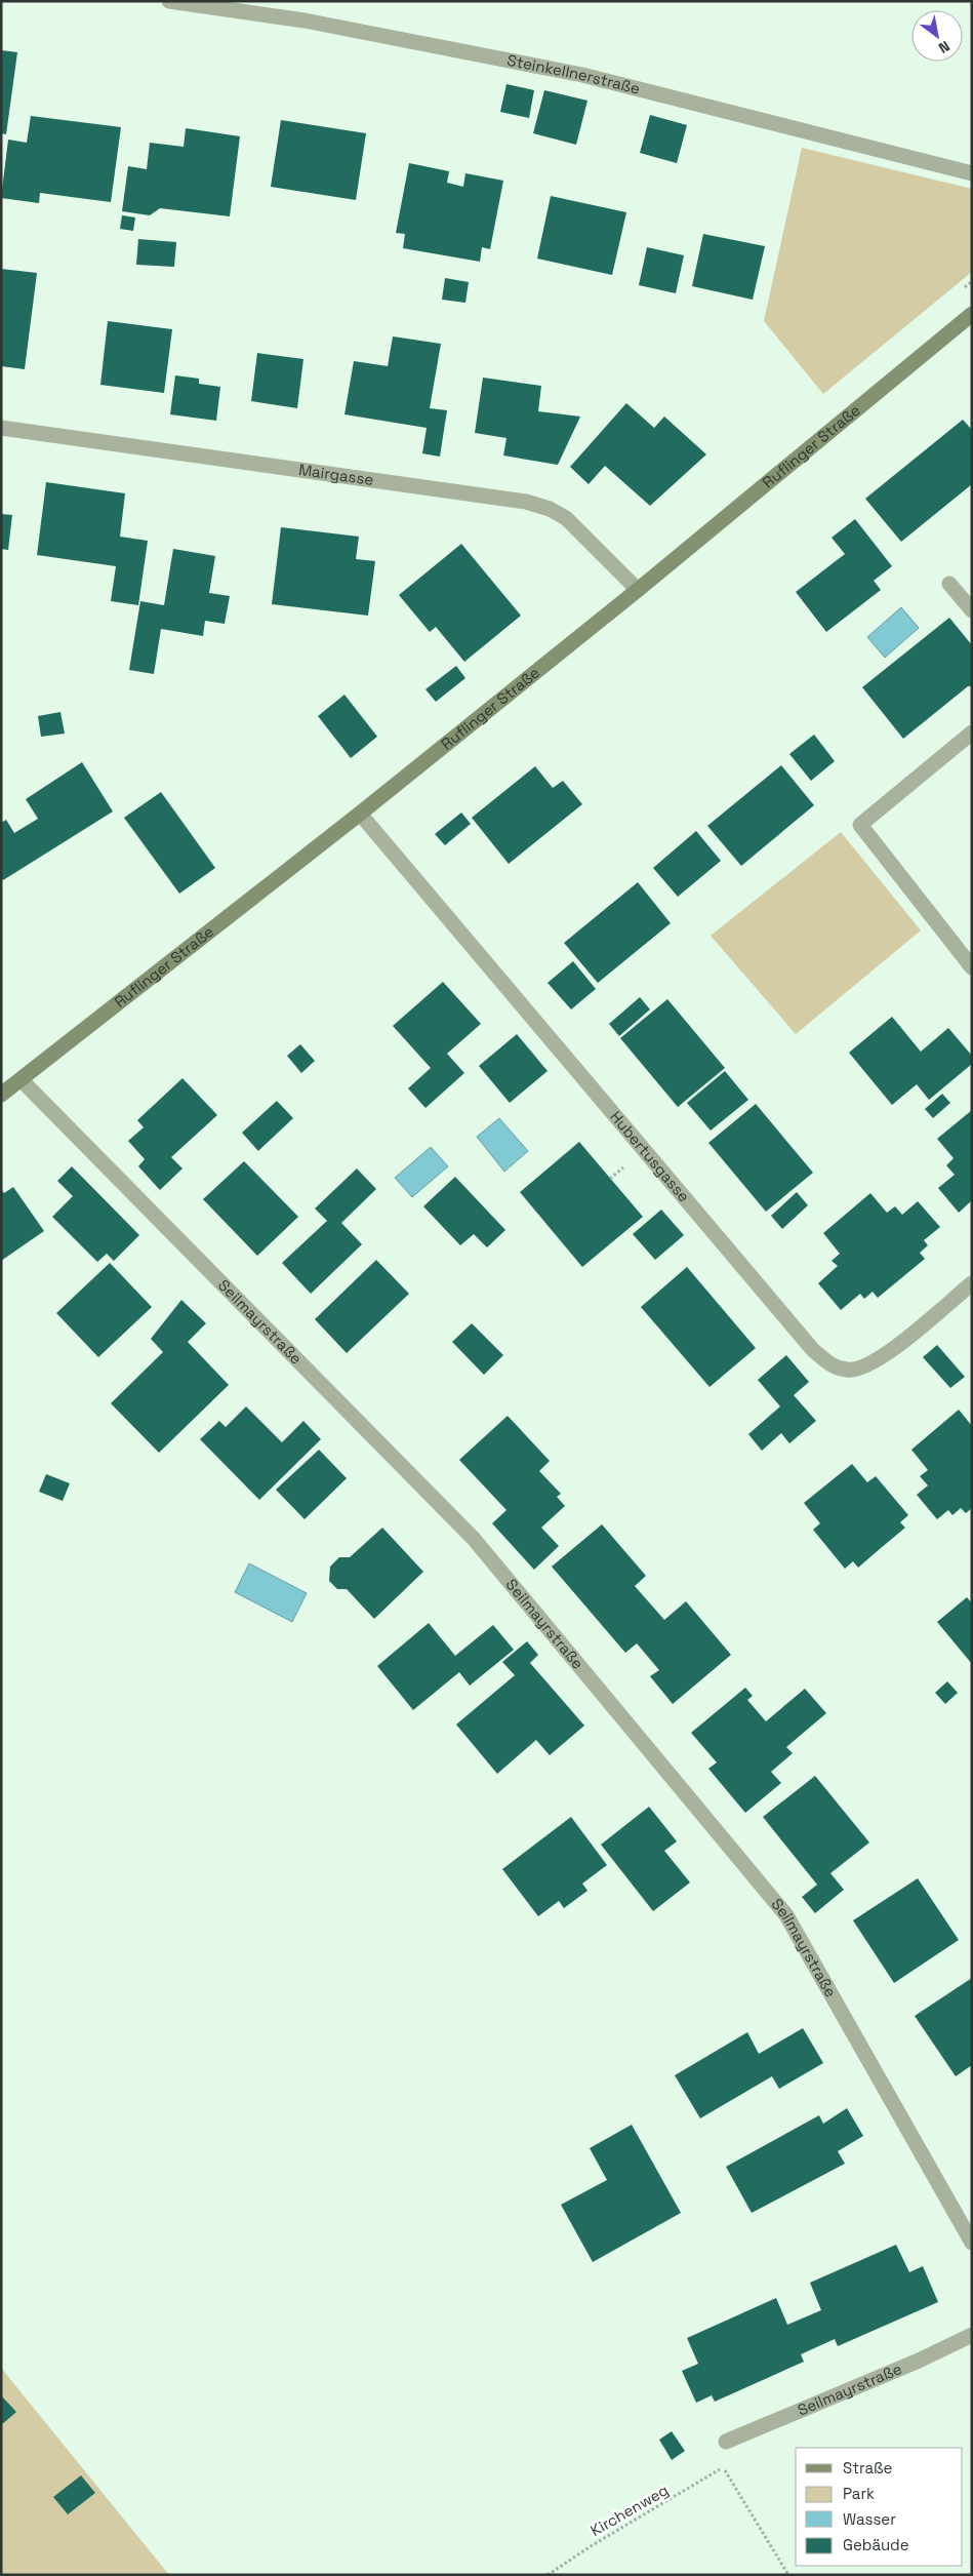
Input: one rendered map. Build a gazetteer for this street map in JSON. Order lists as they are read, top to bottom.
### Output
{
  "streets": {
    "street": [
      "Steinkellnerstraße",
      "Ruflinger Straße",
      "Mairgasse",
      "Hubertusgasse",
      "Seilmayrstraße"
    ],
    "path": ["Kirchenweg"]
  },
  "crossings": [
    ["Ruflinger Straße", "Mairgasse"],
    ["Ruflinger Straße", "Hubertusgasse"],
    ["Ruflinger Straße", "Seilmayrstraße"]
  ],
  "legend": [
    "Straße",
    "Park",
    "Wasser",
    "Gebäude"
  ],
  "north": "bottom right"
}
